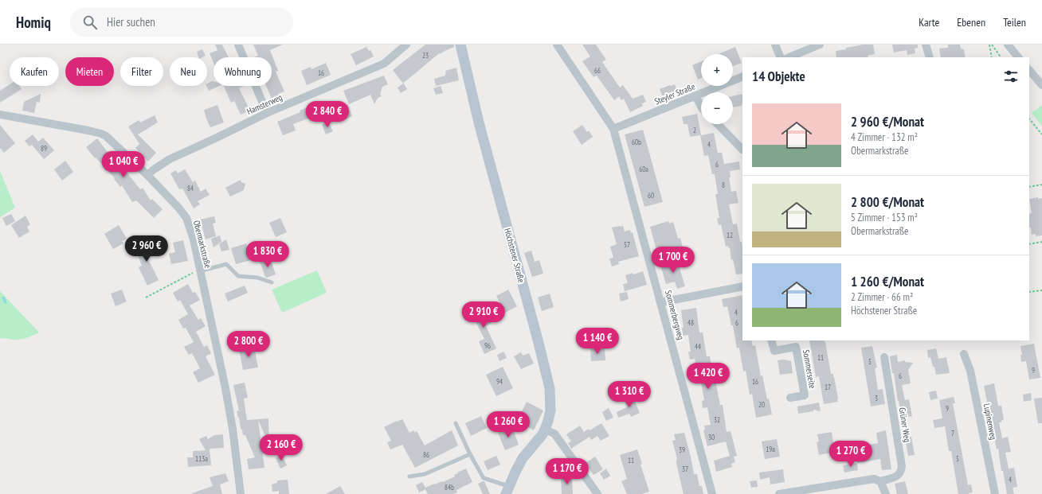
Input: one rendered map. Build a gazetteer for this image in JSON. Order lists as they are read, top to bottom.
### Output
{
  "streets": {
    "main road": ["Höchstener Straße"],
    "street": [
      "Steyler Straße",
      "Hamsterweg",
      "Obermarkstraße",
      "Sommerbergweg",
      "Sommerseite",
      "Lupinenweg",
      "Grüner Weg"
    ]
  },
  "crossings": [
    ["Steyler Straße", "Sommerbergweg"],
    ["Hamsterweg", "Obermarkstraße"]
  ],
  "house_numbers": [
    "23",
    "66",
    "16",
    "2",
    "60b",
    "4",
    "89",
    "6",
    "60a",
    "8",
    "84",
    "60",
    "12",
    "57",
    "4",
    "48",
    "6",
    "96",
    "44",
    "11",
    "5",
    "9",
    "6",
    "94",
    "16",
    "17",
    "3",
    "20",
    "9",
    "32",
    "7",
    "30",
    "19a",
    "39",
    "86",
    "113a",
    "5",
    "11",
    "37",
    "4",
    "84b"
  ],
  "page": {
    "header": "Homiq",
    "search": "Hier suchen",
    "nav": ["Karte", "Ebenen", "Teilen"],
    "map_buttons": ["+", "−"],
    "chip": [
      "Kaufen",
      "Mieten",
      "Filter",
      "Neu",
      "Wohnung"
    ],
    "heading": "14 Objekte",
    "list": [
      {
        "name": "2 960 €/Monat",
        "note": "4 Zimmer · 132 m² · Obermarkstraße"
      },
      {
        "name": "2 800 €/Monat",
        "note": "5 Zimmer · 153 m² · Obermarkstraße"
      },
      {
        "name": "1 260 €/Monat",
        "note": "2 Zimmer · 66 m² · Höchstener Straße"
      }
    ],
    "price": [
      "2 840 €",
      "1 040 €",
      "2 960 €",
      "1 830 €",
      "1 700 €",
      "2 910 €",
      "1 140 €",
      "2 800 €",
      "1 420 €",
      "1 310 €",
      "1 260 €",
      "2 160 €",
      "1 270 €",
      "1 170 €"
    ]
  }
}
